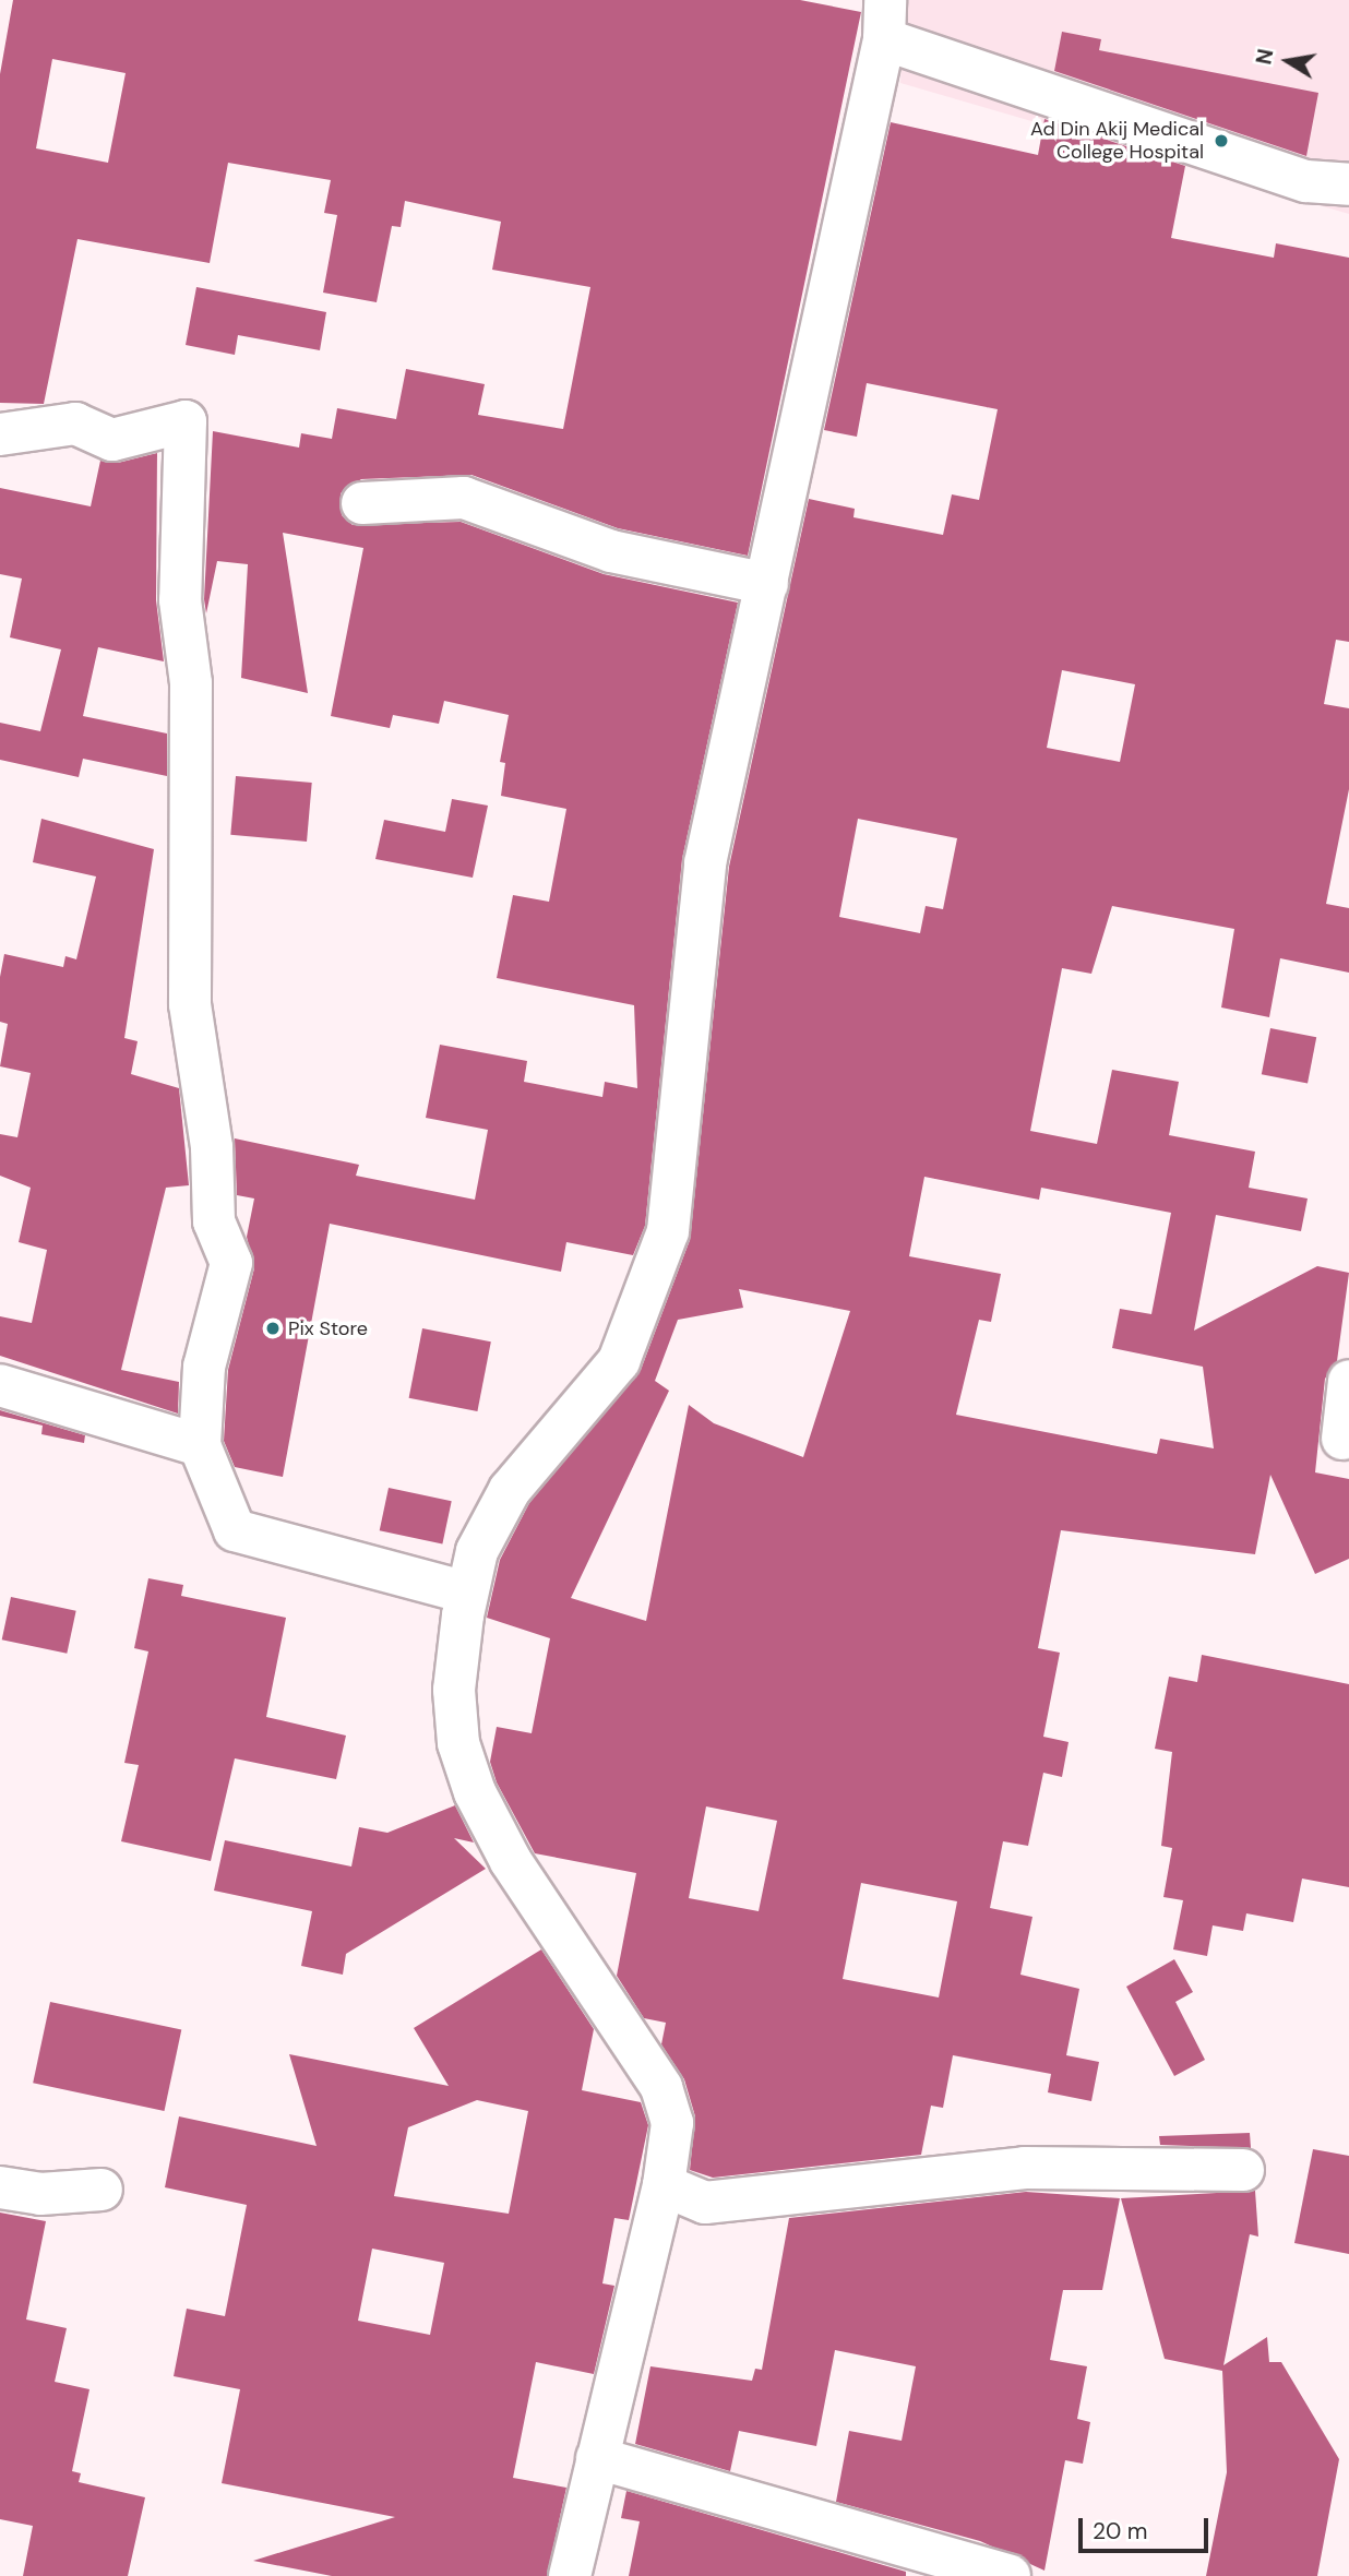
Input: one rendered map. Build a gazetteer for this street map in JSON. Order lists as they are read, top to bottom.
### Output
{
  "places": ["Ad Din Akij Medical College Hospital", "Pix Store"],
  "scale_bar": "20 m",
  "north": "left"
}
